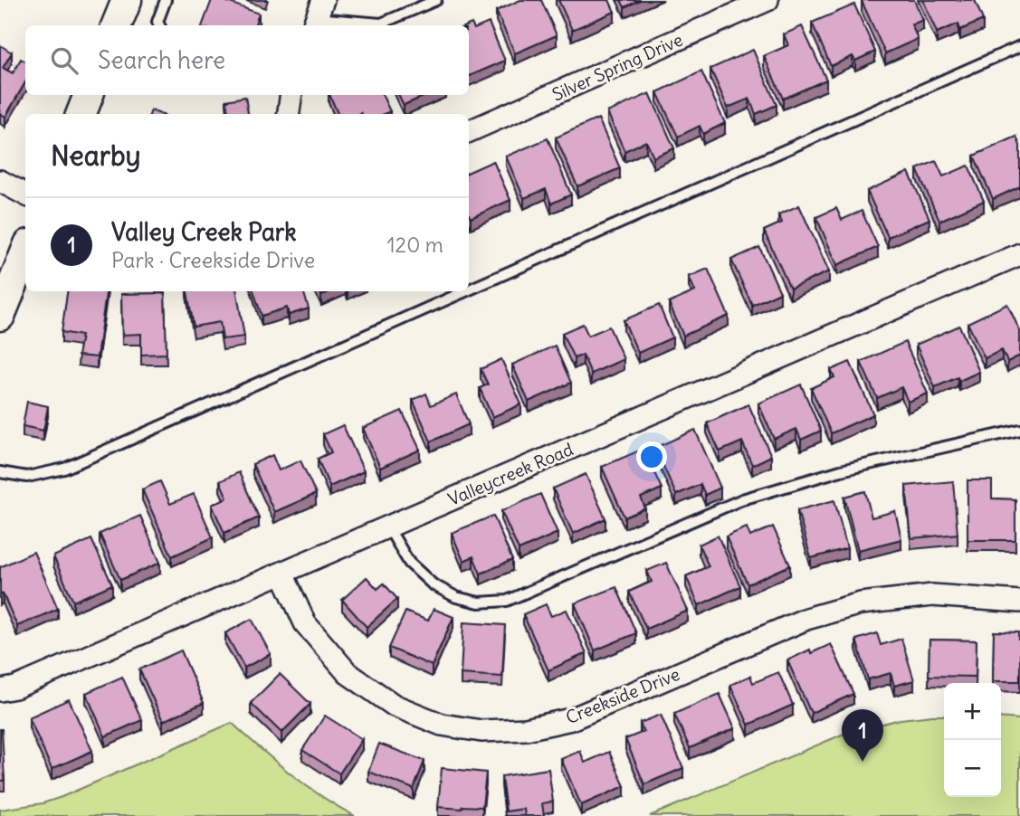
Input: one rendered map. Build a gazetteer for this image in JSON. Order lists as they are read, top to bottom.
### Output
{
  "streets": {
    "street": ["Silver Spring Drive", "Valleycreek Road", "Creekside Drive"]
  },
  "crossings": [
    ["Valleycreek Road", "Creekside Drive"]
  ],
  "page": {
    "search": "Search here",
    "heading": "Nearby",
    "list": [
      {
        "mark": "1",
        "name": "Valley Creek Park",
        "note": "Park · Creekside Drive",
        "value": "120 m"
      }
    ],
    "map_buttons": ["+", "−"],
    "pins": "1"
  }
}
